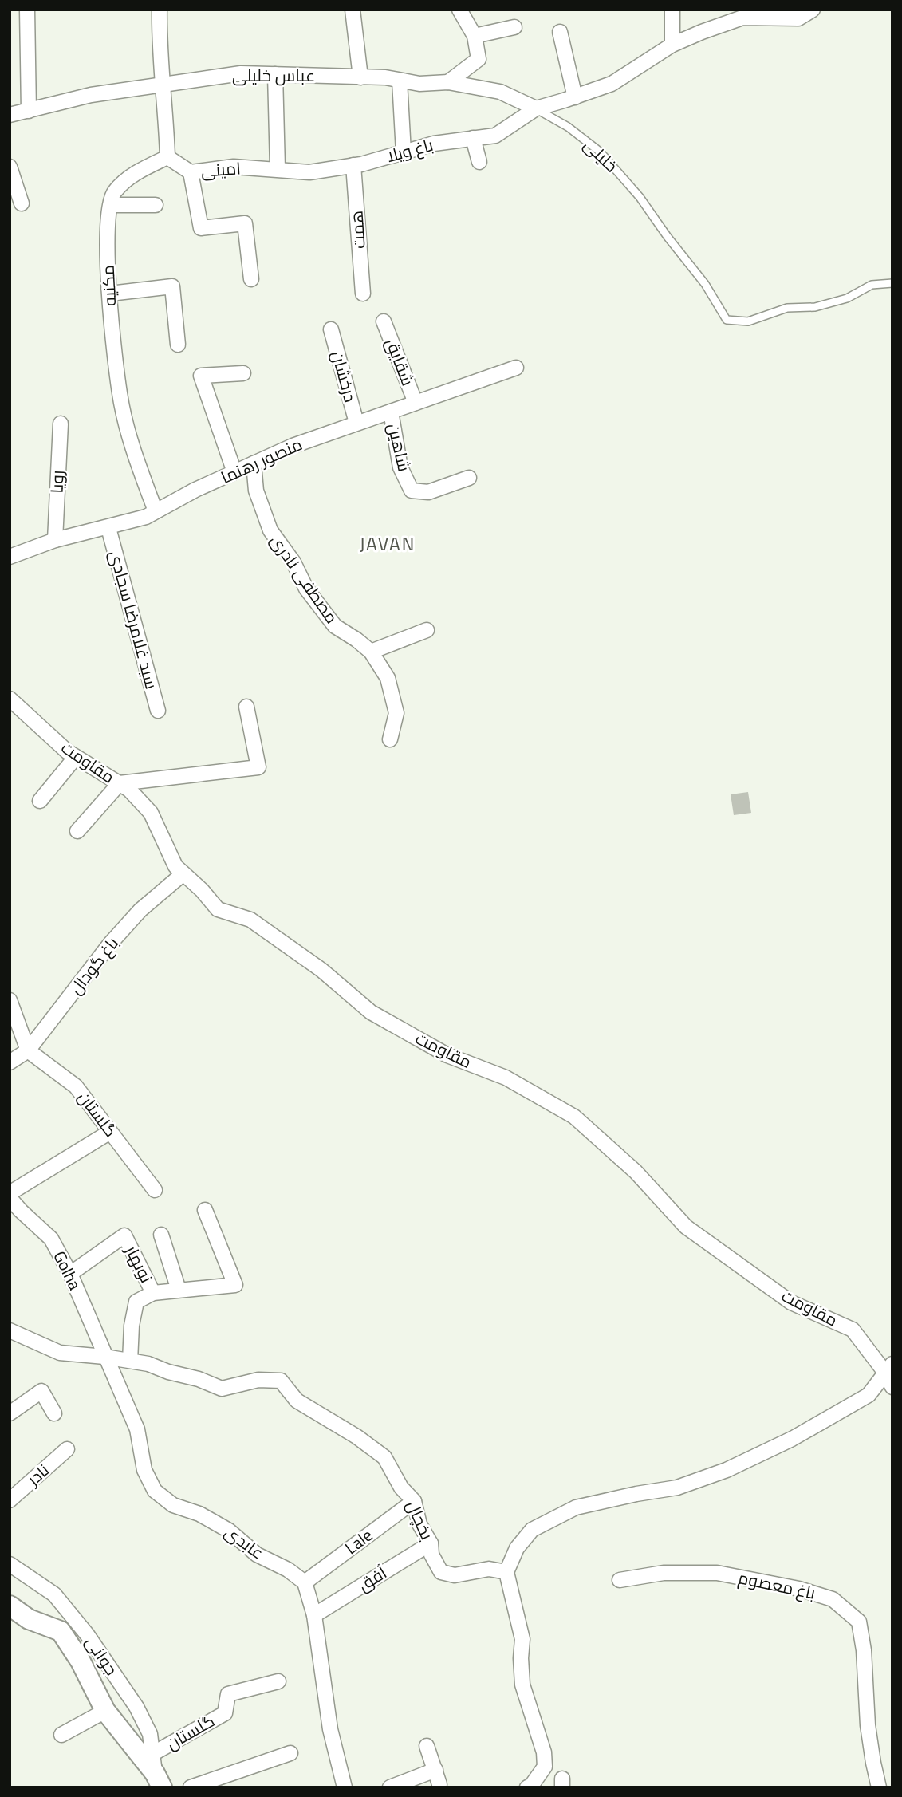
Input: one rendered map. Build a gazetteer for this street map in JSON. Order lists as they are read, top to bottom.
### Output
{
  "streets": {
    "street": [
      "عباس خلیلی",
      "باغ ویلا",
      "امینی",
      "همت",
      "مکنیه",
      "شقایق",
      "درخشان",
      "شاهین",
      "منصور رهنما",
      "رویا",
      "مصطفی نادری",
      "سید غلامرضا سجادی",
      "مقاومت",
      "باغ گودال",
      "گلستان",
      "نوبهار",
      "Golha",
      "نادر",
      "یخچال",
      "Lale",
      "عابدی",
      "اُفق",
      "باغ معصوم",
      "جوانی"
    ],
    "lane": ["خلیلی"]
  },
  "crossings": [
    ["عباس خلیلی", "باغ ویلا"],
    ["عباس خلیلی", "خلیلی"],
    ["باغ ویلا", "خلیلی"],
    ["باغ ویلا", "امینی"],
    ["باغ ویلا", "همت"],
    ["امینی", "مکنیه"],
    ["مکنیه", "منصور رهنما"],
    ["شقایق", "منصور رهنما"],
    ["درخشان", "منصور رهنما"],
    ["شاهین", "منصور رهنما"],
    ["منصور رهنما", "رویا"],
    ["منصور رهنما", "مصطفی نادری"],
    ["منصور رهنما", "سید غلامرضا سجادی"],
    ["مقاومت", "باغ گودال"],
    ["باغ گودال", "گلستان"],
    ["گلستان", "جوانی"],
    ["نوبهار", "Golha"],
    ["Golha", "یخچال"],
    ["Golha", "عابدی"],
    ["یخچال", "Lale"],
    ["یخچال", "عابدی"],
    ["یخچال", "اُفق"],
    ["Lale", "عابدی"]
  ],
  "districts": ["JAVAN"]
}
